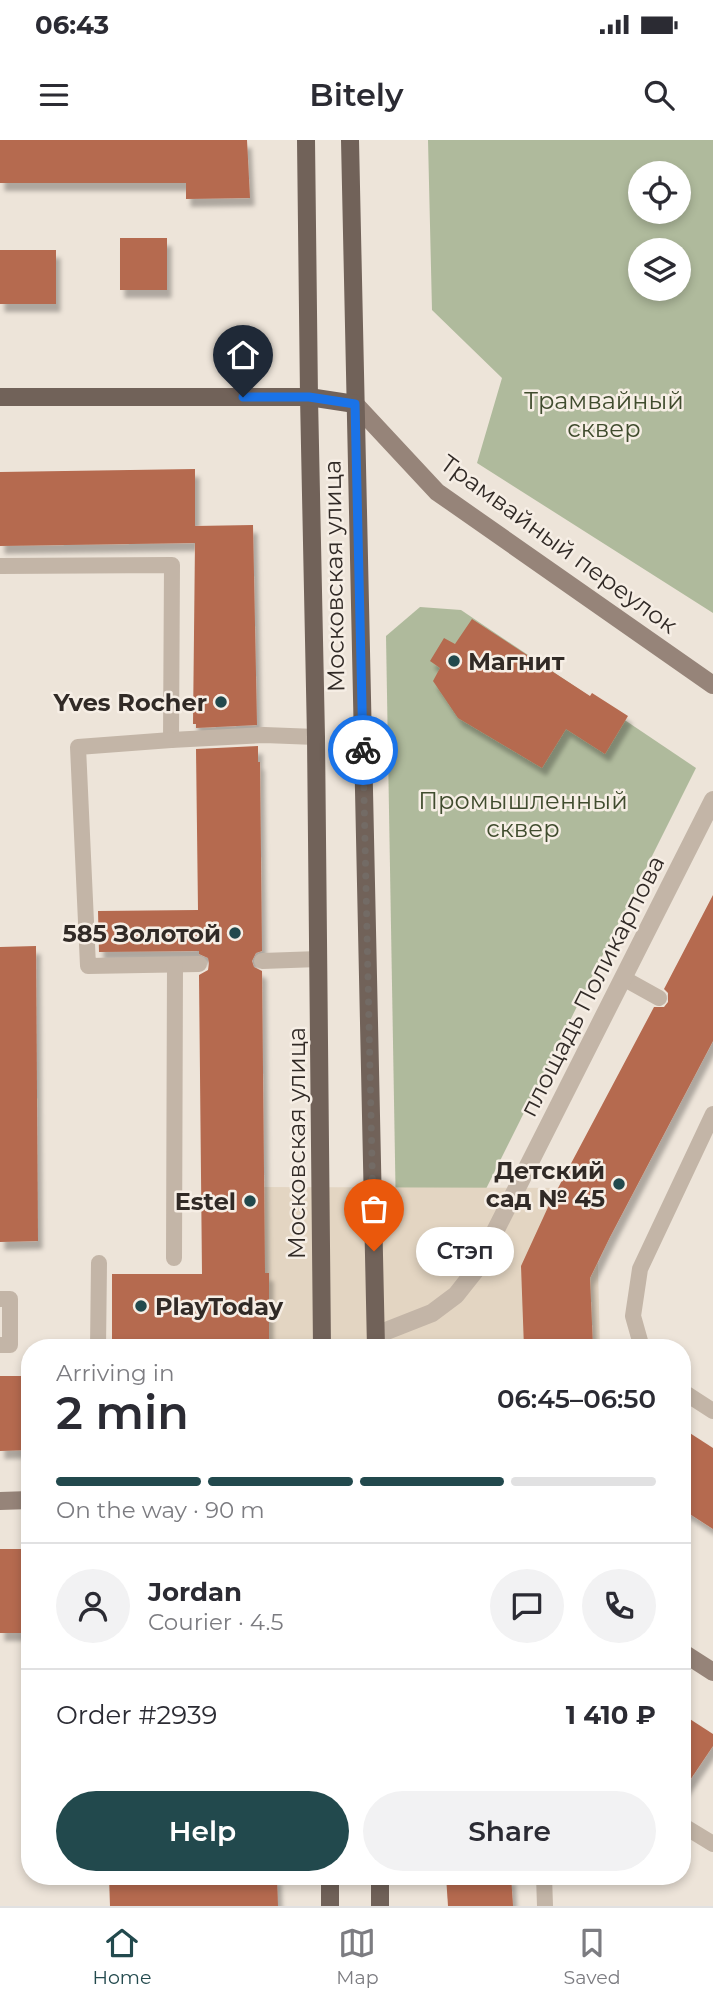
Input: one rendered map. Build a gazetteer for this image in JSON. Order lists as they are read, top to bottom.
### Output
{
  "streets": {
    "main road": ["Московская улица"],
    "street": ["Трамвайный переулок", "площадь Поликарпова"]
  },
  "crossings": [
    ["Трамвайный переулок", "Московская улица"]
  ],
  "parks": ["Трамвайный сквер", "Промышленный сквер"],
  "places": [
    "Магнит",
    "Yves Rocher",
    "585 Золотой",
    "Детский сад № 45",
    "Estel",
    "Стэп",
    "PlayToday"
  ],
  "page": {
    "status": "06:43",
    "header": "Bitely",
    "bubble": "Стэп",
    "heading": ["2 min", "Arriving in", "06:45–06:50"],
    "panel": [
      "Jordan",
      "Courier · 4.5",
      "Order #2939",
      "1 410 ₽"
    ],
    "bar": "On the way · 90 m",
    "buttons": ["Help", "Share"],
    "tabs": ["Home", "Map", "Saved"]
  }
}
